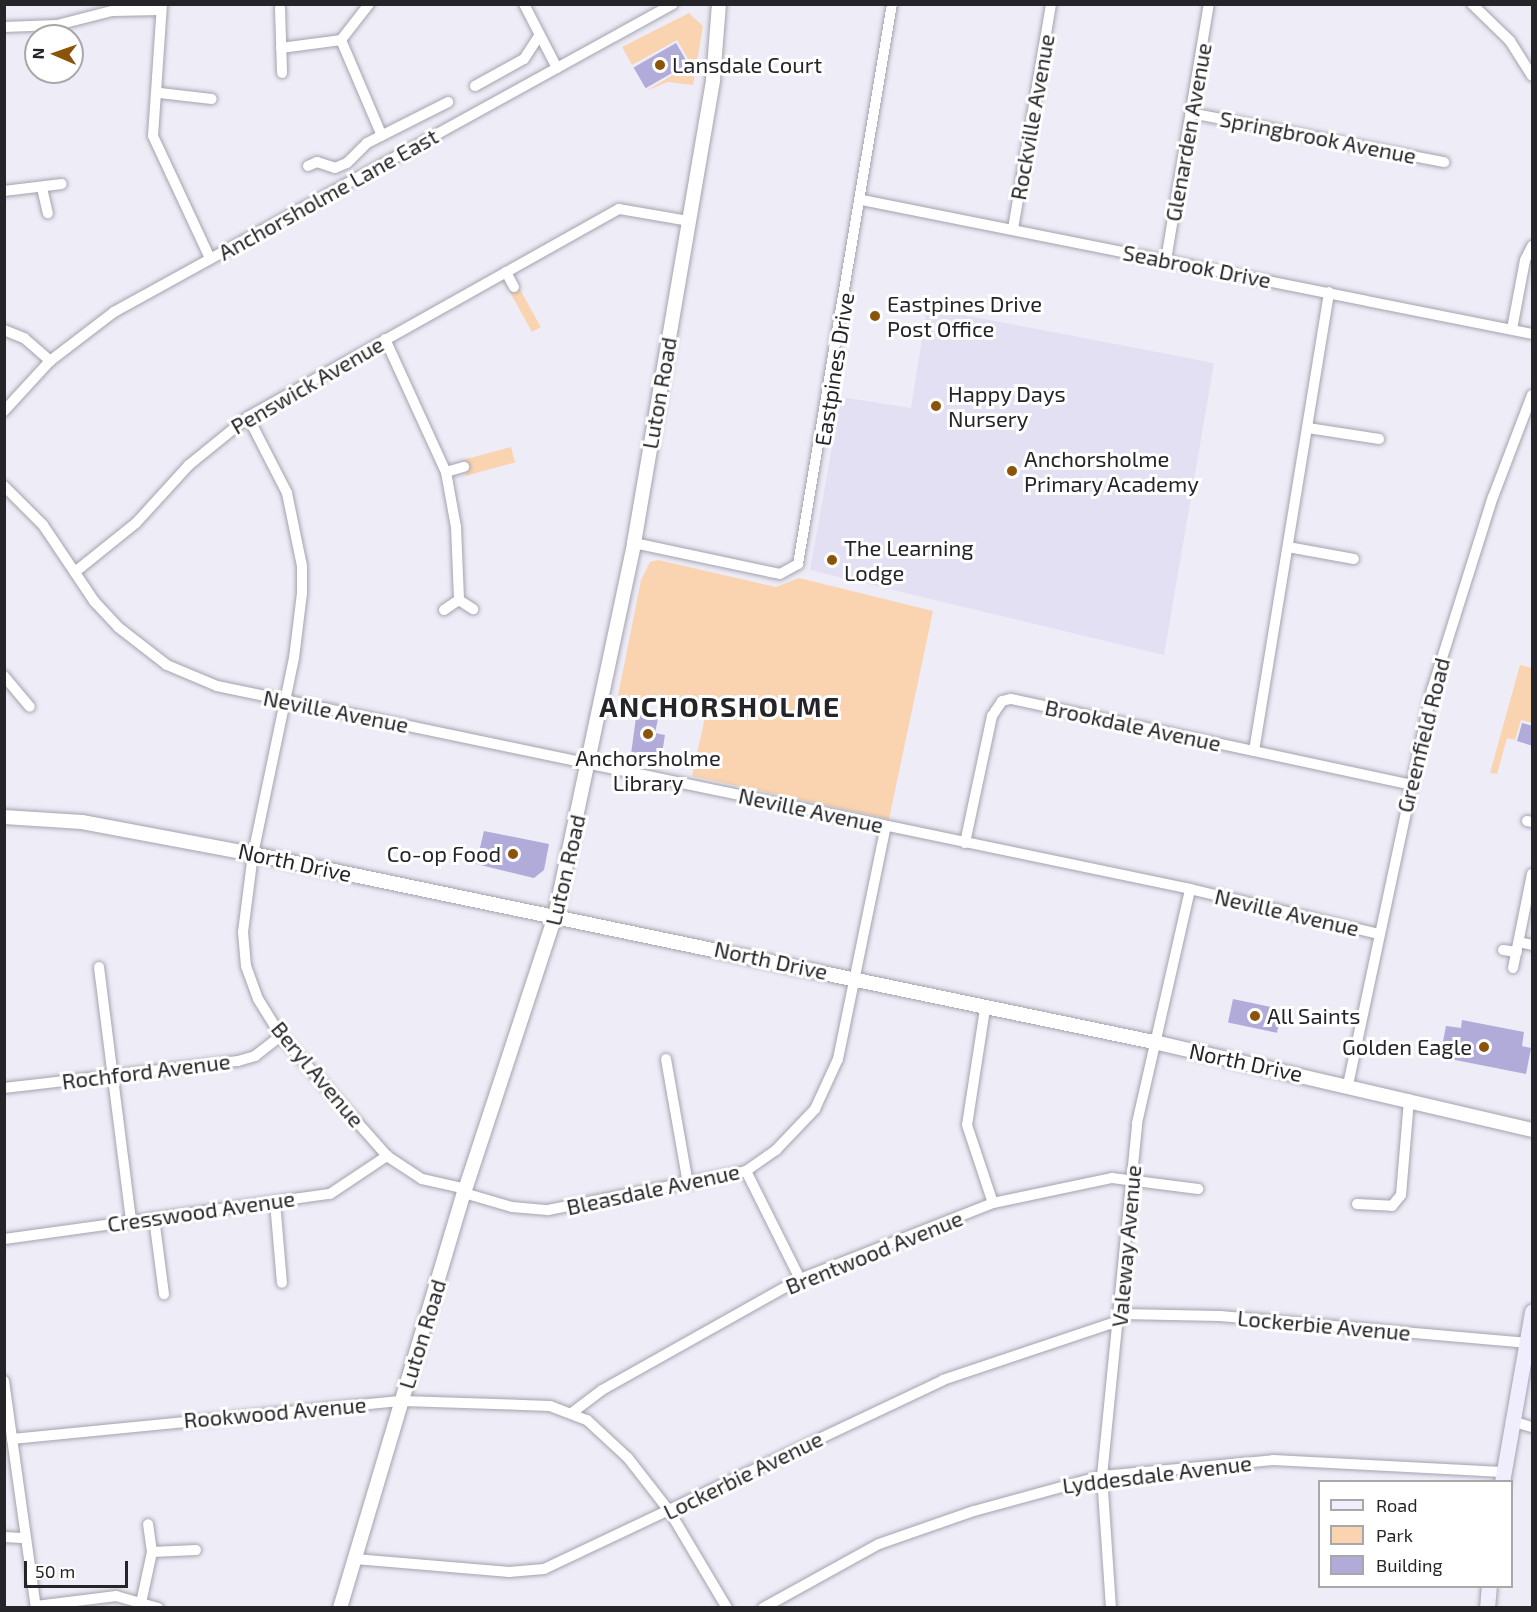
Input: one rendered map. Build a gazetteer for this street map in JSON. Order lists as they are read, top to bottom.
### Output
{
  "streets": {
    "street": [
      "Rockville Avenue",
      "Glenarden Avenue",
      "Springbrook Avenue",
      "Anchorsholme Lane East",
      "Seabrook Drive",
      "Eastpines Drive",
      "Penswick Avenue",
      "Luton Road",
      "Neville Avenue",
      "Brookdale Avenue",
      "Greenfield Road",
      "North Drive",
      "Rochford Avenue",
      "Beryl Avenue",
      "Bleasdale Avenue",
      "Cresswood Avenue",
      "Valeway Avenue",
      "Brentwood Avenue",
      "Lockerbie Avenue",
      "Rookwood Avenue",
      "Lyddesdale Avenue"
    ]
  },
  "crossings": [
    ["Rockville Avenue", "Seabrook Drive"],
    ["Glenarden Avenue", "Springbrook Avenue"],
    ["Glenarden Avenue", "Seabrook Drive"],
    ["Seabrook Drive", "Eastpines Drive"],
    ["Eastpines Drive", "Luton Road"],
    ["Penswick Avenue", "Luton Road"],
    ["Penswick Avenue", "Neville Avenue"],
    ["Penswick Avenue", "Beryl Avenue"],
    ["Luton Road", "Neville Avenue"],
    ["Luton Road", "North Drive"],
    ["Luton Road", "Beryl Avenue"],
    ["Luton Road", "Bleasdale Avenue"],
    ["Luton Road", "Lockerbie Avenue"],
    ["Luton Road", "Rookwood Avenue"],
    ["Neville Avenue", "Brookdale Avenue"],
    ["Neville Avenue", "Greenfield Road"],
    ["Neville Avenue", "Beryl Avenue"],
    ["Neville Avenue", "Bleasdale Avenue"],
    ["Neville Avenue", "Valeway Avenue"],
    ["Brookdale Avenue", "Greenfield Road"],
    ["Greenfield Road", "North Drive"],
    ["North Drive", "Beryl Avenue"],
    ["North Drive", "Bleasdale Avenue"],
    ["North Drive", "Valeway Avenue"],
    ["Rochford Avenue", "Beryl Avenue"],
    ["Beryl Avenue", "Bleasdale Avenue"],
    ["Beryl Avenue", "Cresswood Avenue"],
    ["Valeway Avenue", "Brentwood Avenue"],
    ["Valeway Avenue", "Lockerbie Avenue"],
    ["Valeway Avenue", "Lyddesdale Avenue"],
    ["Brentwood Avenue", "Rookwood Avenue"],
    ["Lockerbie Avenue", "Rookwood Avenue"]
  ],
  "districts": ["ANCHORSHOLME"],
  "places": [
    "Lansdale Court",
    "Eastpines Drive Post Office",
    "Happy Days Nursery",
    "Anchorsholme Primary Academy",
    "The Learning Lodge",
    "Anchorsholme Library",
    "Co-op Food",
    "All Saints",
    "Golden Eagle"
  ],
  "legend": ["Road", "Park", "Building"],
  "scale_bar": "50 m",
  "north": "left"
}
